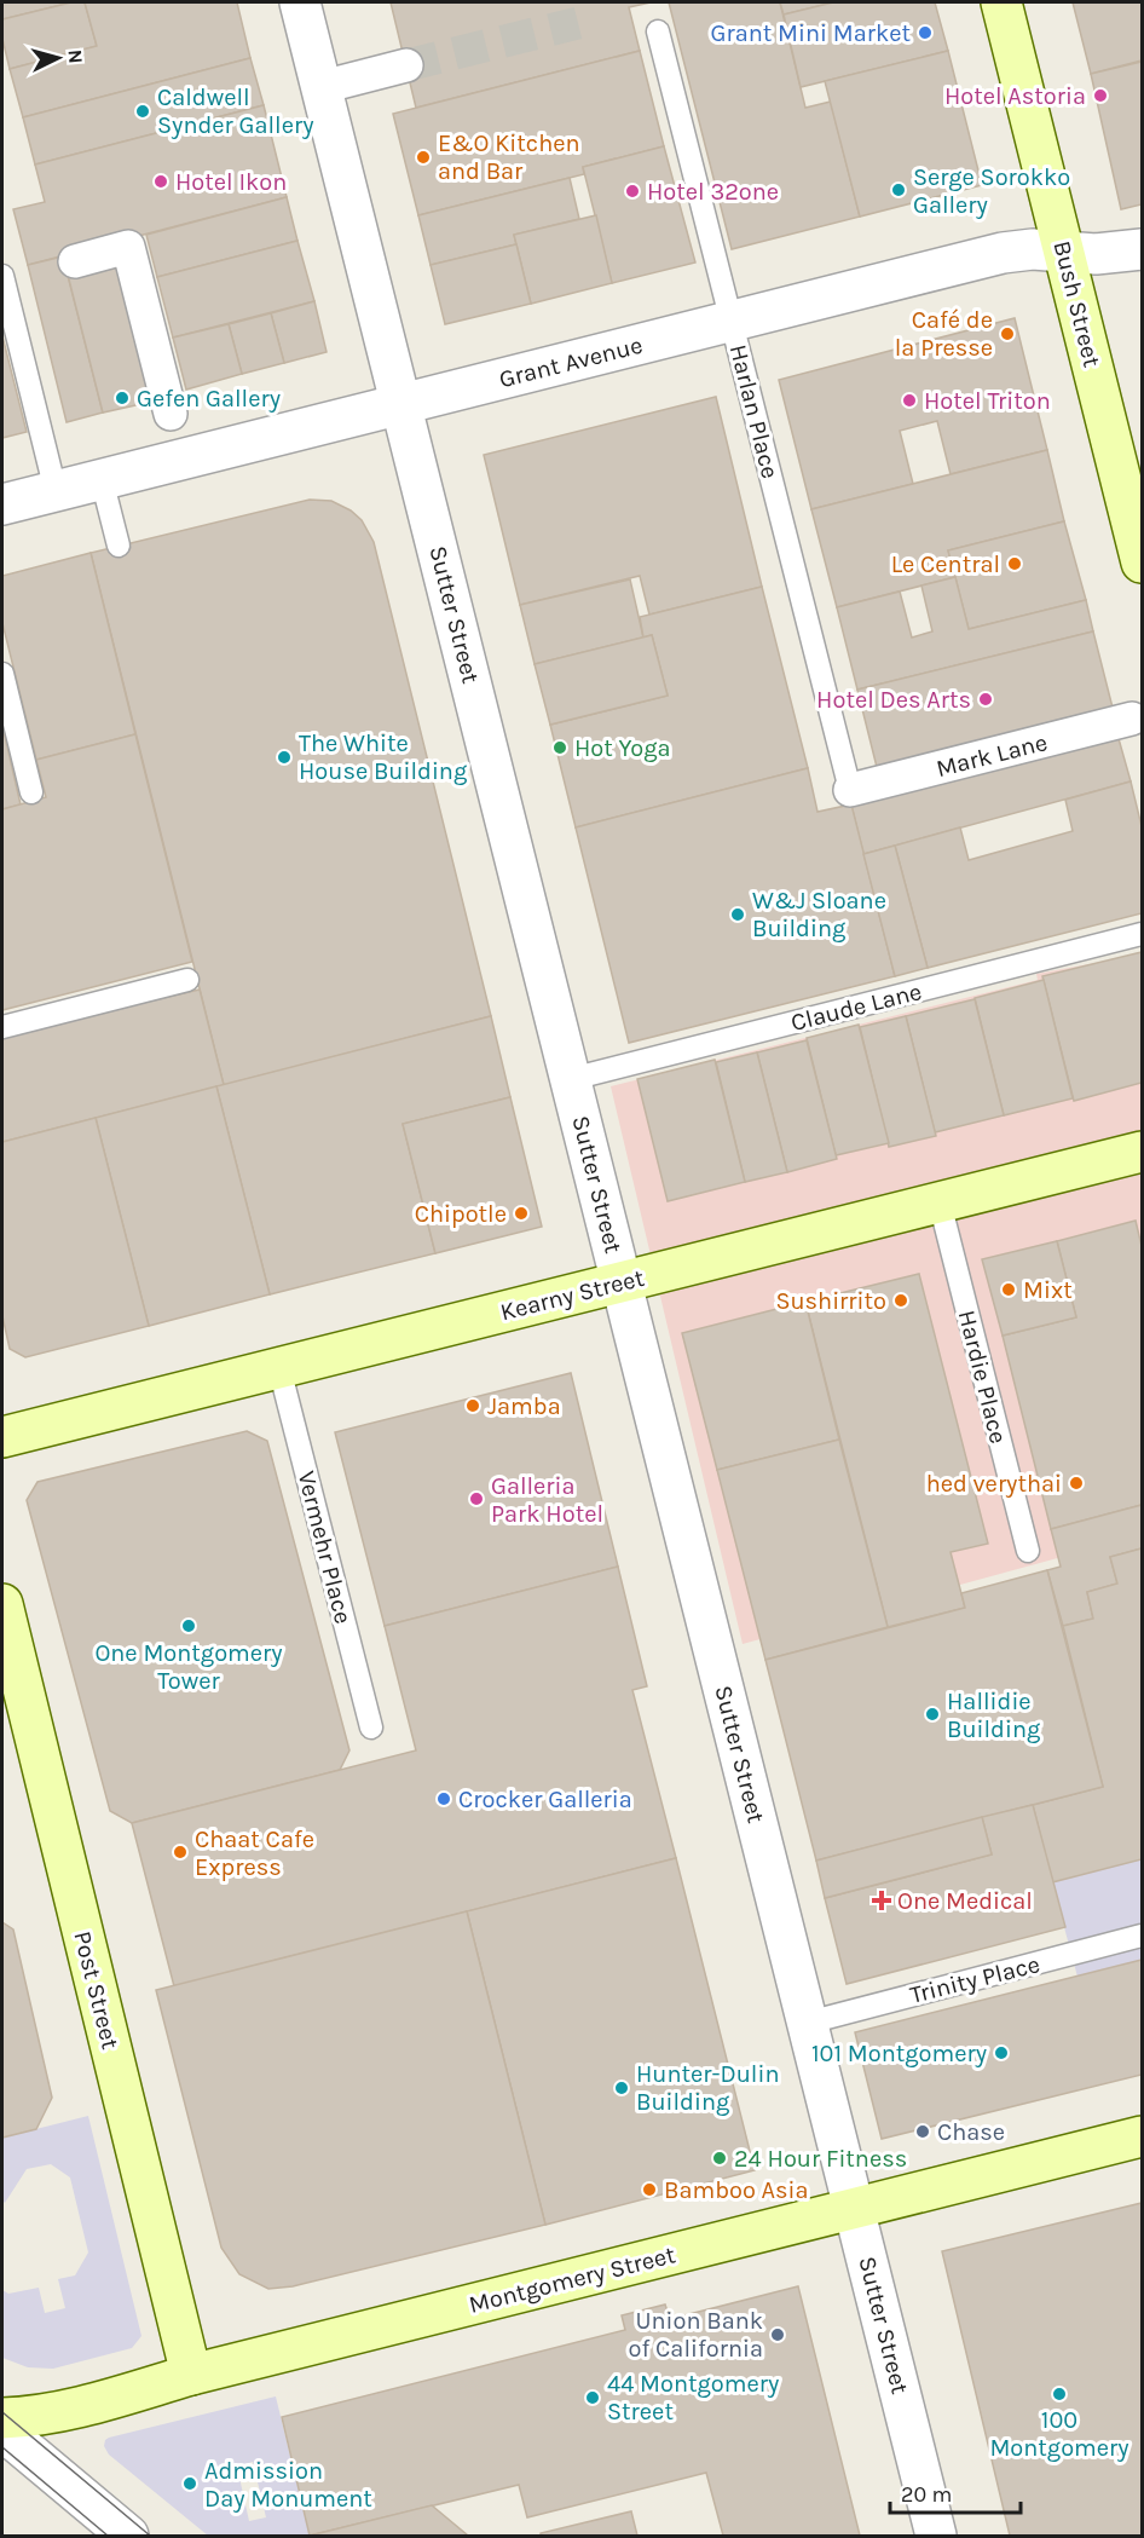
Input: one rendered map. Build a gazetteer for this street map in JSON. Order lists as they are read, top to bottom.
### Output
{
  "streets": {
    "main road": [
      "Bush Street",
      "Kearny Street",
      "Post Street",
      "Montgomery Street"
    ],
    "street": ["Grant Avenue", "Sutter Street", "Mark Lane"],
    "lane": [
      "Harlan Place",
      "Claude Lane",
      "Hardie Place",
      "Vermehr Place",
      "Trinity Place"
    ]
  },
  "crossings": [
    ["Bush Street", "Grant Avenue"],
    ["Grant Avenue", "Harlan Place"],
    ["Grant Avenue", "Sutter Street"],
    ["Harlan Place", "Mark Lane"],
    ["Sutter Street", "Claude Lane"],
    ["Sutter Street", "Kearny Street"],
    ["Sutter Street", "Trinity Place"],
    ["Sutter Street", "Montgomery Street"],
    ["Kearny Street", "Hardie Place"],
    ["Kearny Street", "Vermehr Place"],
    ["Post Street", "Montgomery Street"]
  ],
  "places": {
    "other": [
      "Grant Mini Market",
      "Hotel Astoria",
      "Caldwell Synder Gallery",
      "E&O Kitchen and Bar",
      "Hotel Ikon",
      "Serge Sorokko Gallery",
      "Hotel 32one",
      "Café de la Presse",
      "Gefen Gallery",
      "Hotel Triton",
      "Le Central",
      "Hotel Des Arts",
      "Hot Yoga",
      "The White House Building",
      "W&J Sloane Building",
      "Chipotle",
      "Mixt",
      "Sushirrito",
      "Jamba",
      "hed verythai",
      "Galleria Park Hotel",
      "One Montgomery Tower",
      "Hallidie Building",
      "Crocker Galleria",
      "Chaat Cafe Express",
      "101 Montgomery",
      "Hunter-Dulin Building",
      "Chase",
      "24 Hour Fitness",
      "Bamboo Asia",
      "Union Bank of California",
      "100 Montgomery",
      "44 Montgomery Street",
      "Admission Day Monument"
    ],
    "health": ["One Medical"]
  },
  "scale_bar": "20 m",
  "north": "right"
}
